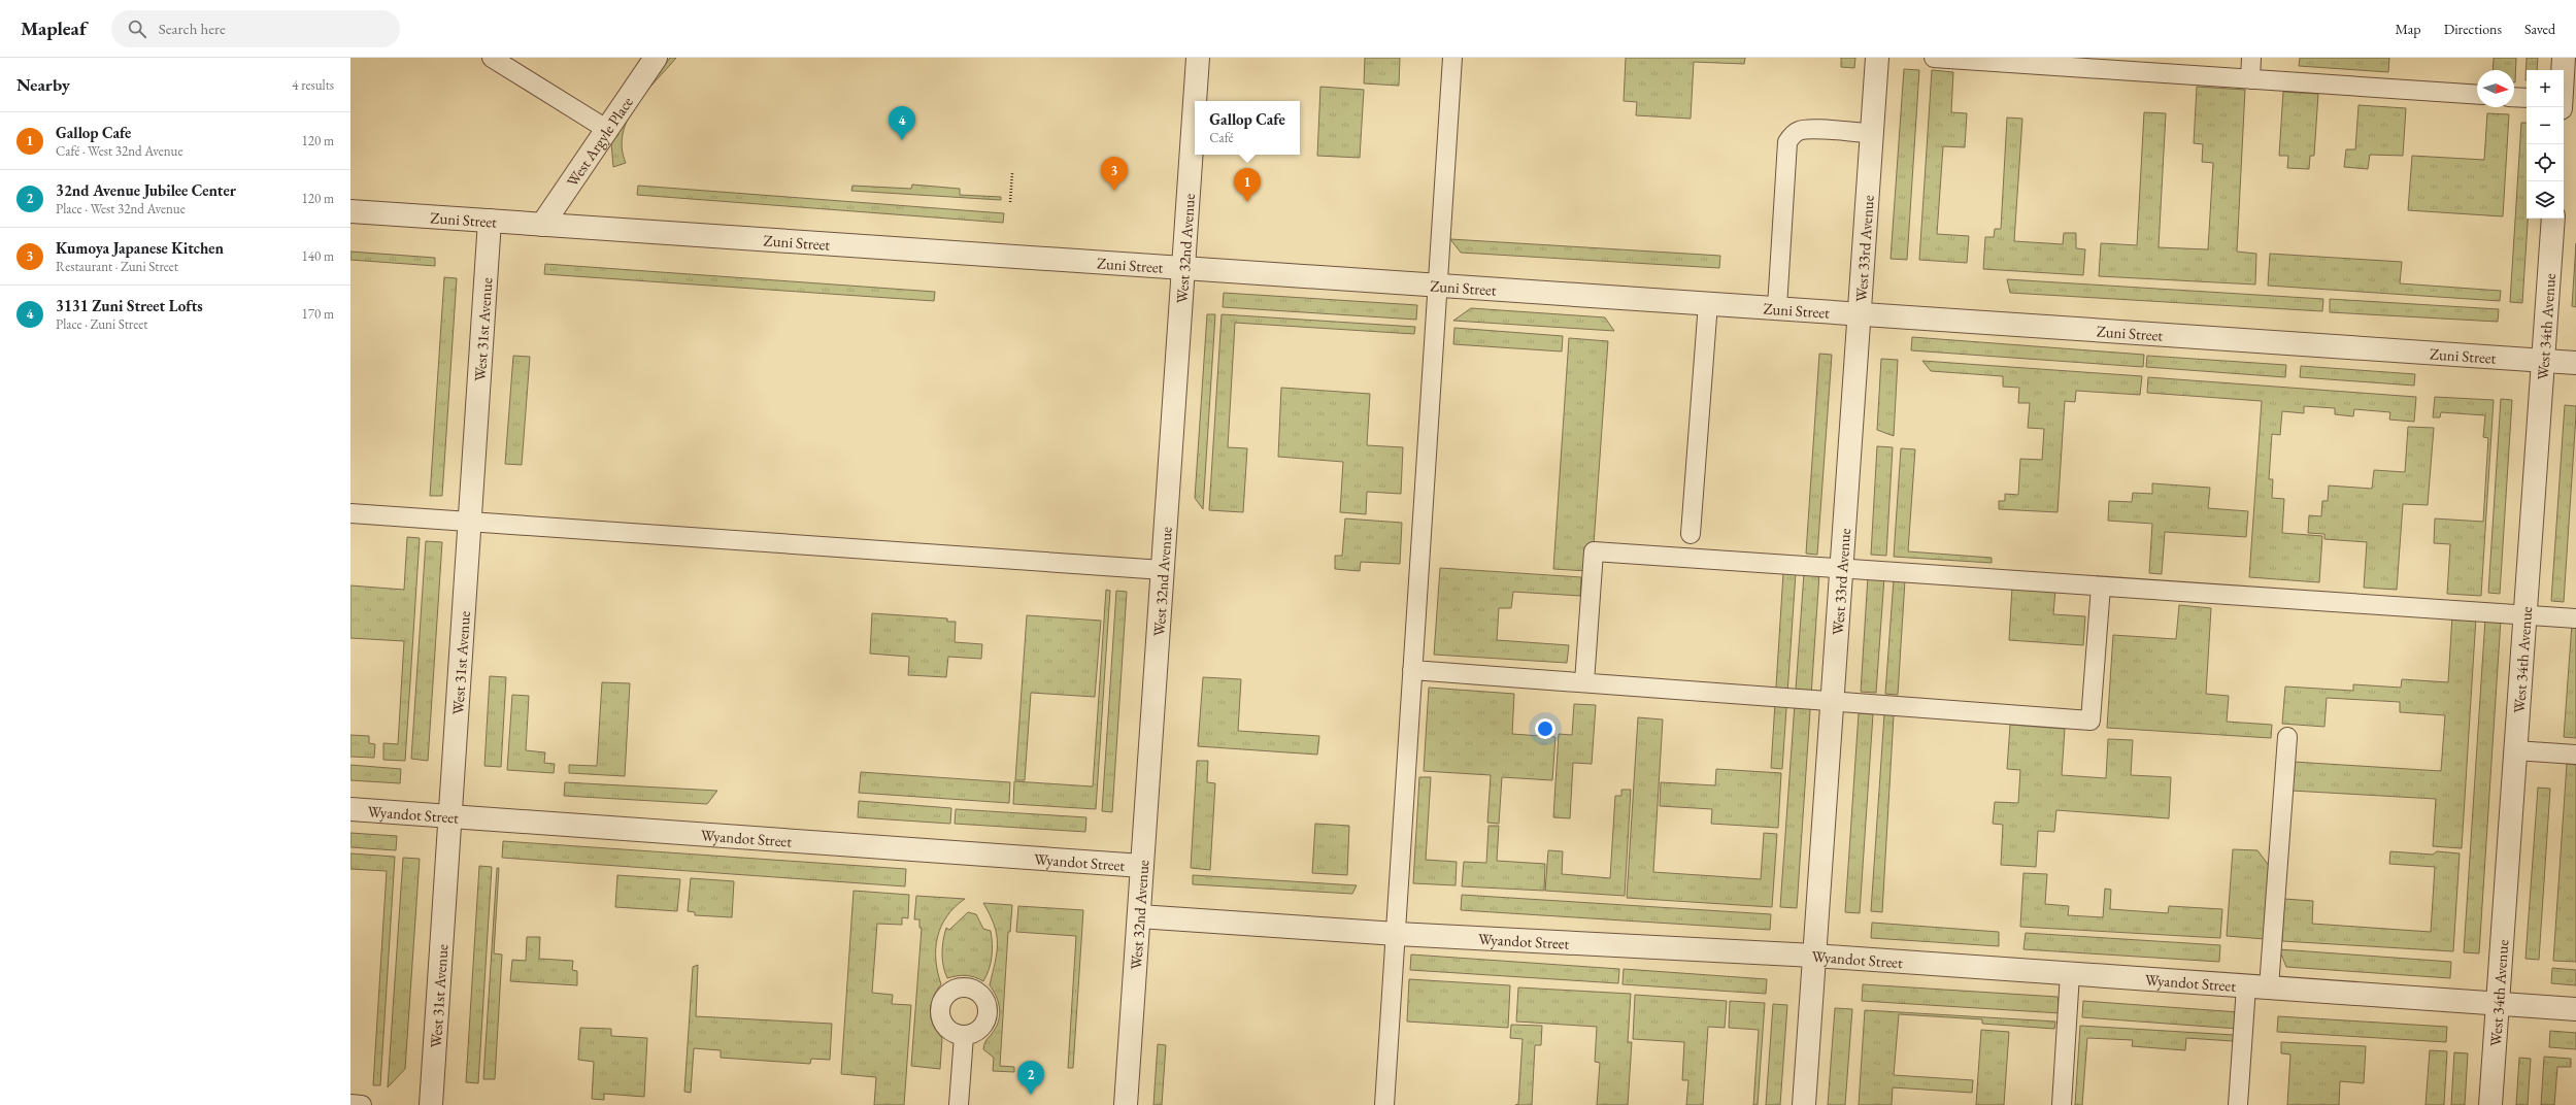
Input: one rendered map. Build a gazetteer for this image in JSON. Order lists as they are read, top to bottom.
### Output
{
  "streets": {
    "street": [
      "West Argyle Place",
      "Zuni Street",
      "West 32nd Avenue",
      "West 33rd Avenue",
      "West 34th Avenue",
      "West 31st Avenue",
      "Wyandot Street"
    ]
  },
  "crossings": [
    ["West Argyle Place", "Zuni Street"],
    ["Zuni Street", "West 32nd Avenue"],
    ["Zuni Street", "West 33rd Avenue"],
    ["Zuni Street", "West 34th Avenue"],
    ["Zuni Street", "West 31st Avenue"],
    ["West 32nd Avenue", "Wyandot Street"],
    ["West 33rd Avenue", "Wyandot Street"],
    ["West 34th Avenue", "Wyandot Street"],
    ["West 31st Avenue", "Wyandot Street"]
  ],
  "north": "right",
  "page": {
    "header": "Mapleaf",
    "search": "Search here",
    "nav": ["Map", "Directions", "Saved"],
    "heading": ["Nearby", "4 results"],
    "map_buttons": ["+", "−"],
    "popup": ["Gallop Cafe", "Café"],
    "pins": [
      "4",
      "3",
      "1",
      "2"
    ],
    "list": [
      {
        "mark": "1",
        "name": "Gallop Cafe",
        "note": "Café · West 32nd Avenue",
        "value": "120 m"
      },
      {
        "mark": "2",
        "name": "32nd Avenue Jubilee Center",
        "note": "Place · West 32nd Avenue",
        "value": "120 m"
      },
      {
        "mark": "3",
        "name": "Kumoya Japanese Kitchen",
        "note": "Restaurant · Zuni Street",
        "value": "140 m"
      },
      {
        "mark": "4",
        "name": "3131 Zuni Street Lofts",
        "note": "Place · Zuni Street",
        "value": "170 m"
      }
    ]
  }
}
